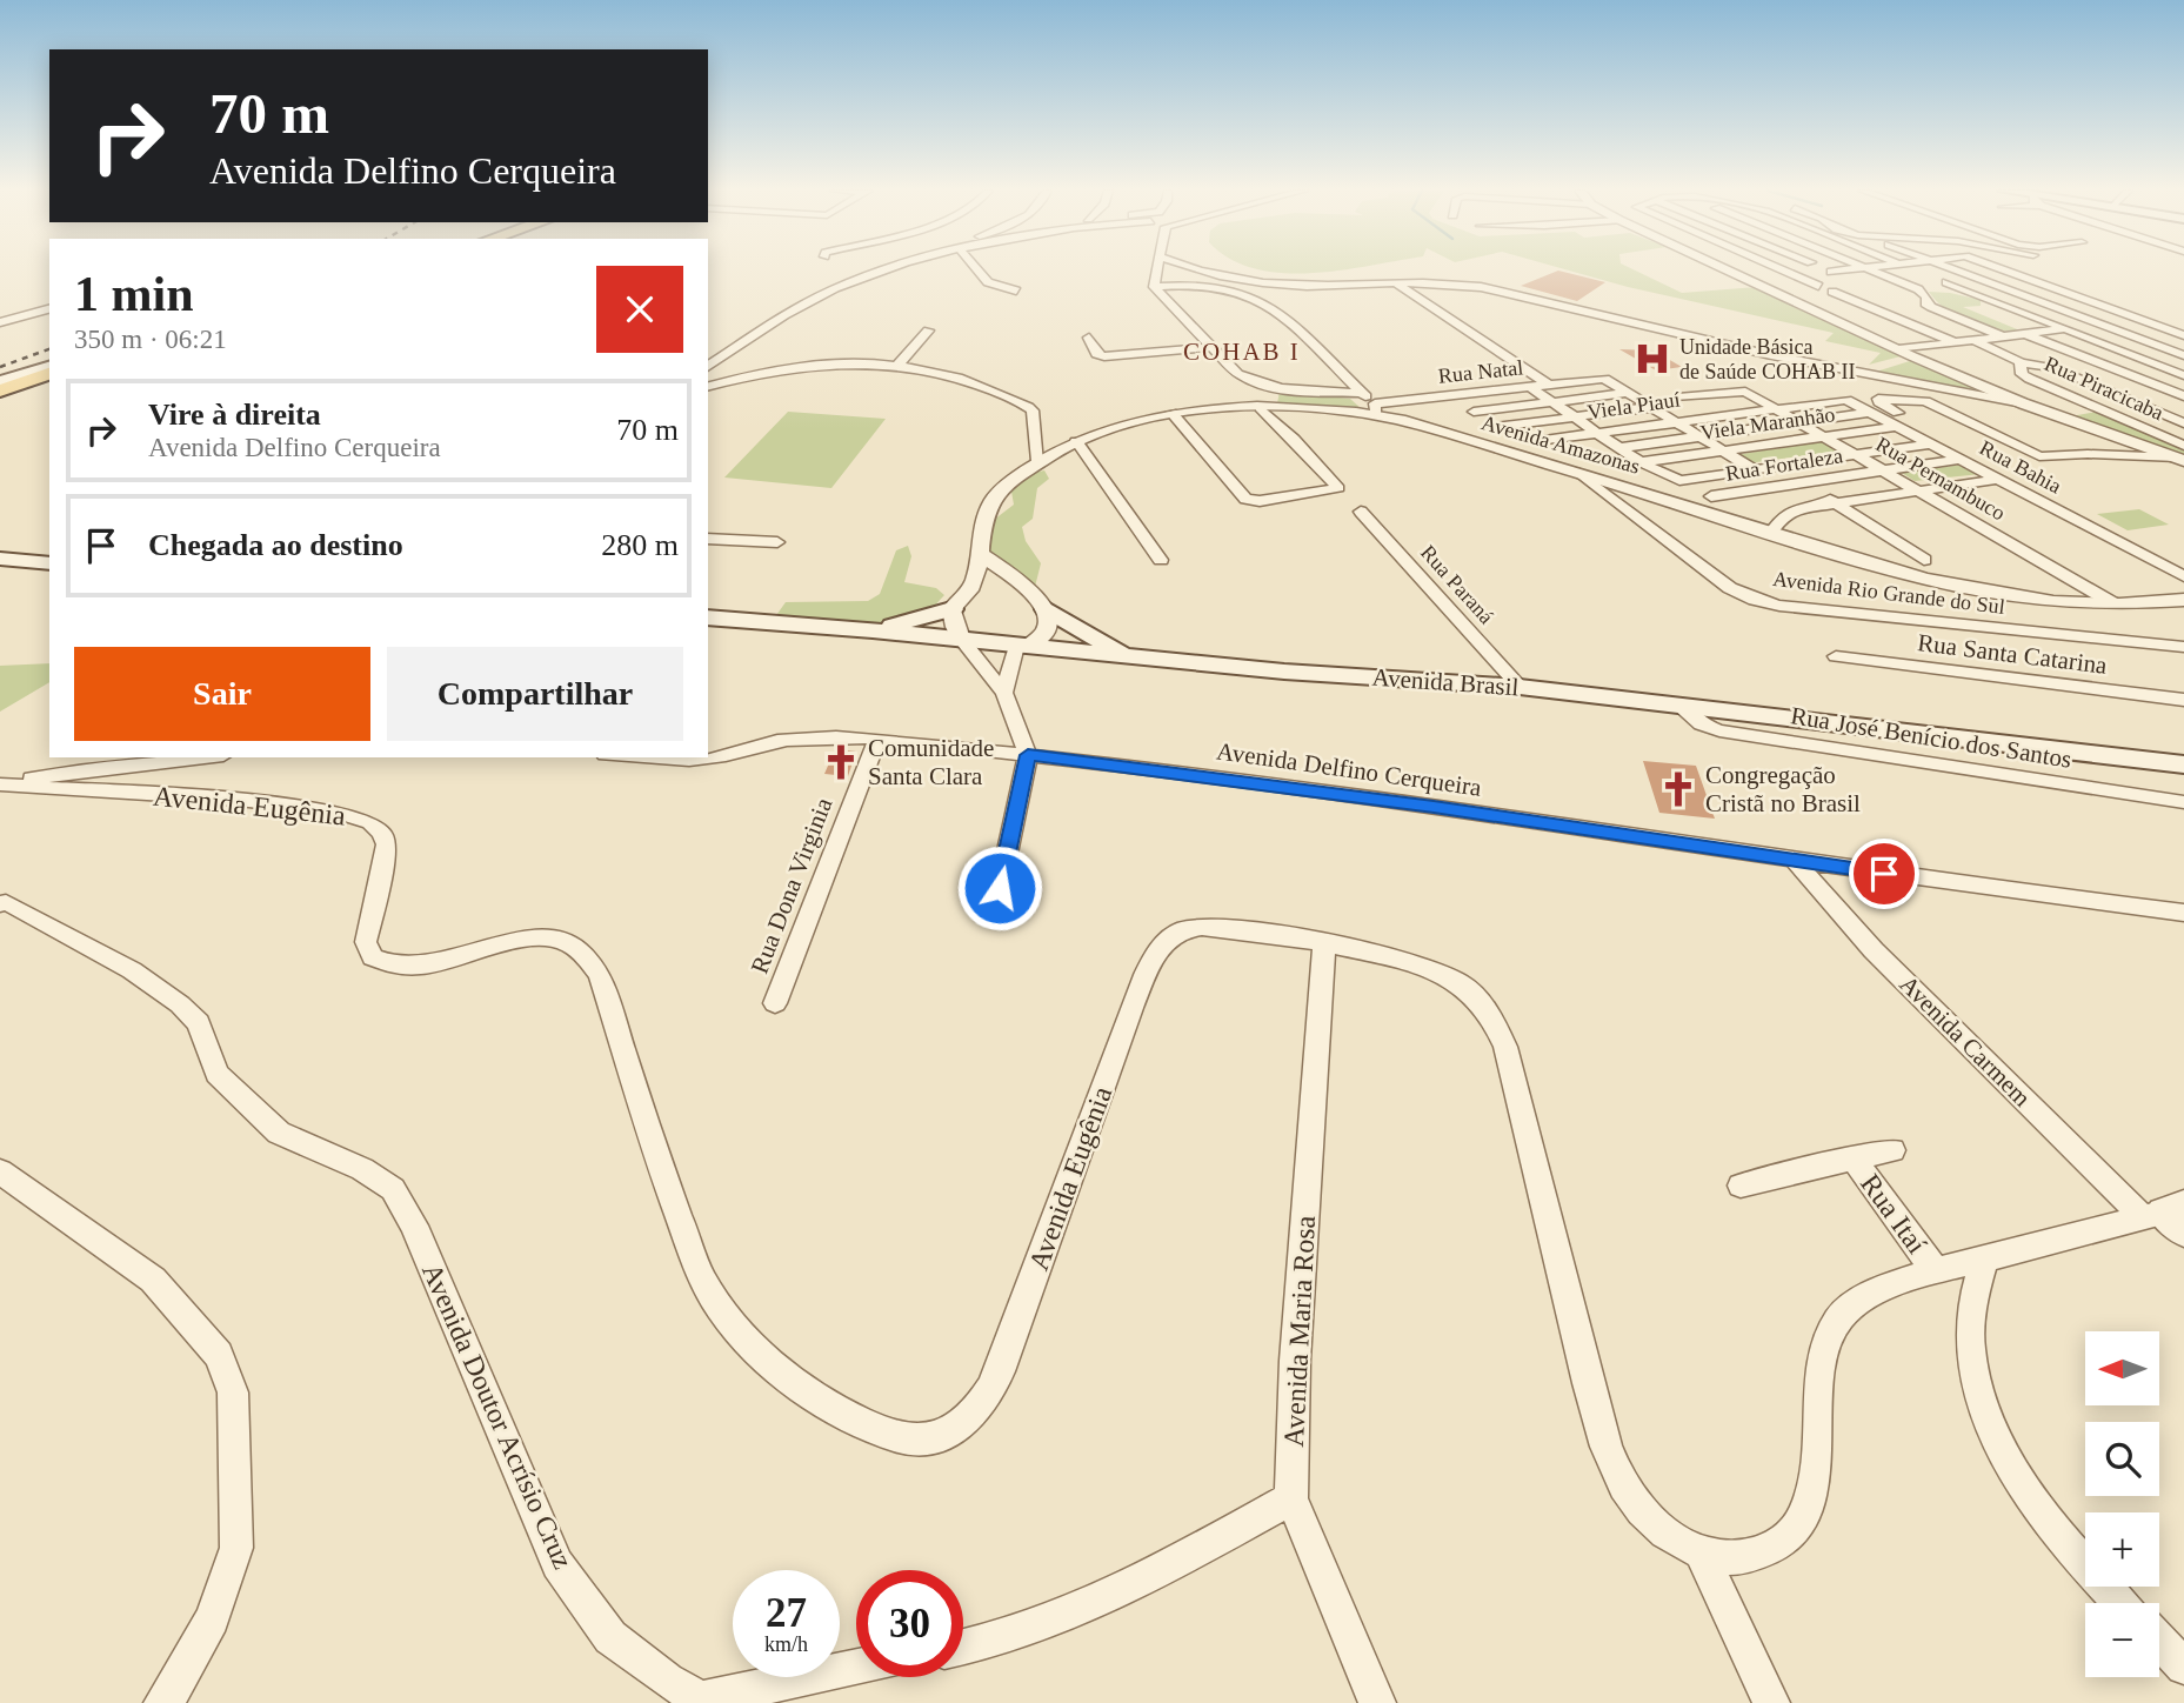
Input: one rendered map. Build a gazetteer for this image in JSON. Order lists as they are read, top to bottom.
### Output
{
  "streets": {
    "main road": ["Avenida Brasil"],
    "street": [
      "Rua Natal",
      "Rua Piracicaba",
      "Viela Piauí",
      "Viela Maranhão",
      "Avenida Amazonas",
      "Rua Fortaleza",
      "Rua Bahia",
      "Rua Pernambuco",
      "Rua Paraná",
      "Avenida Rio Grande do Sul",
      "Rua Santa Catarina",
      "Rua José Benício dos Santos",
      "Avenida Delfino Cerqueira",
      "Avenida Eugênia",
      "Rua Dona Virginia",
      "Avenida Carmem",
      "Rua Itaí",
      "Avenida Maria Rosa",
      "Avenida Doutor Acrísio Cruz"
    ]
  },
  "crossings": [
    ["Rua Natal", "Avenida Amazonas"],
    ["Viela Piauí", "Rua Bahia"],
    ["Viela Piauí", "Rua Pernambuco"],
    ["Viela Maranhão", "Rua Bahia"],
    ["Viela Maranhão", "Rua Pernambuco"],
    ["Avenida Amazonas", "Rua Pernambuco"],
    ["Avenida Amazonas", "Avenida Rio Grande do Sul"],
    ["Avenida Amazonas", "Avenida Brasil"],
    ["Rua Fortaleza", "Rua Bahia"],
    ["Rua Fortaleza", "Rua Pernambuco"],
    ["Rua Paraná", "Avenida Brasil"],
    ["Avenida Brasil", "Rua José Benício dos Santos"],
    ["Avenida Delfino Cerqueira", "Rua Dona Virginia"],
    ["Avenida Delfino Cerqueira", "Avenida Carmem"],
    ["Avenida Eugênia", "Avenida Maria Rosa"]
  ],
  "districts": ["COHAB I"],
  "places": {
    "hospital": ["Unidade Básica de Saúde COHAB II"],
    "church": ["Comunidade Santa Clara", "Congregação Cristã no Brasil"]
  },
  "north": "left",
  "page": {
    "turn": ["70 m", "Avenida Delfino Cerqueira"],
    "heading": ["1 min", "350 m · 06:21"],
    "list": [
      {
        "name": "Vire à direita",
        "note": "Avenida Delfino Cerqueira",
        "value": "70 m"
      },
      {
        "name": "Chegada ao destino",
        "value": "280 m"
      }
    ],
    "buttons": ["Sair", "Compartilhar"],
    "map_buttons": ["+", "−"],
    "speed": "27 km/h",
    "limit": "30"
  }
}
